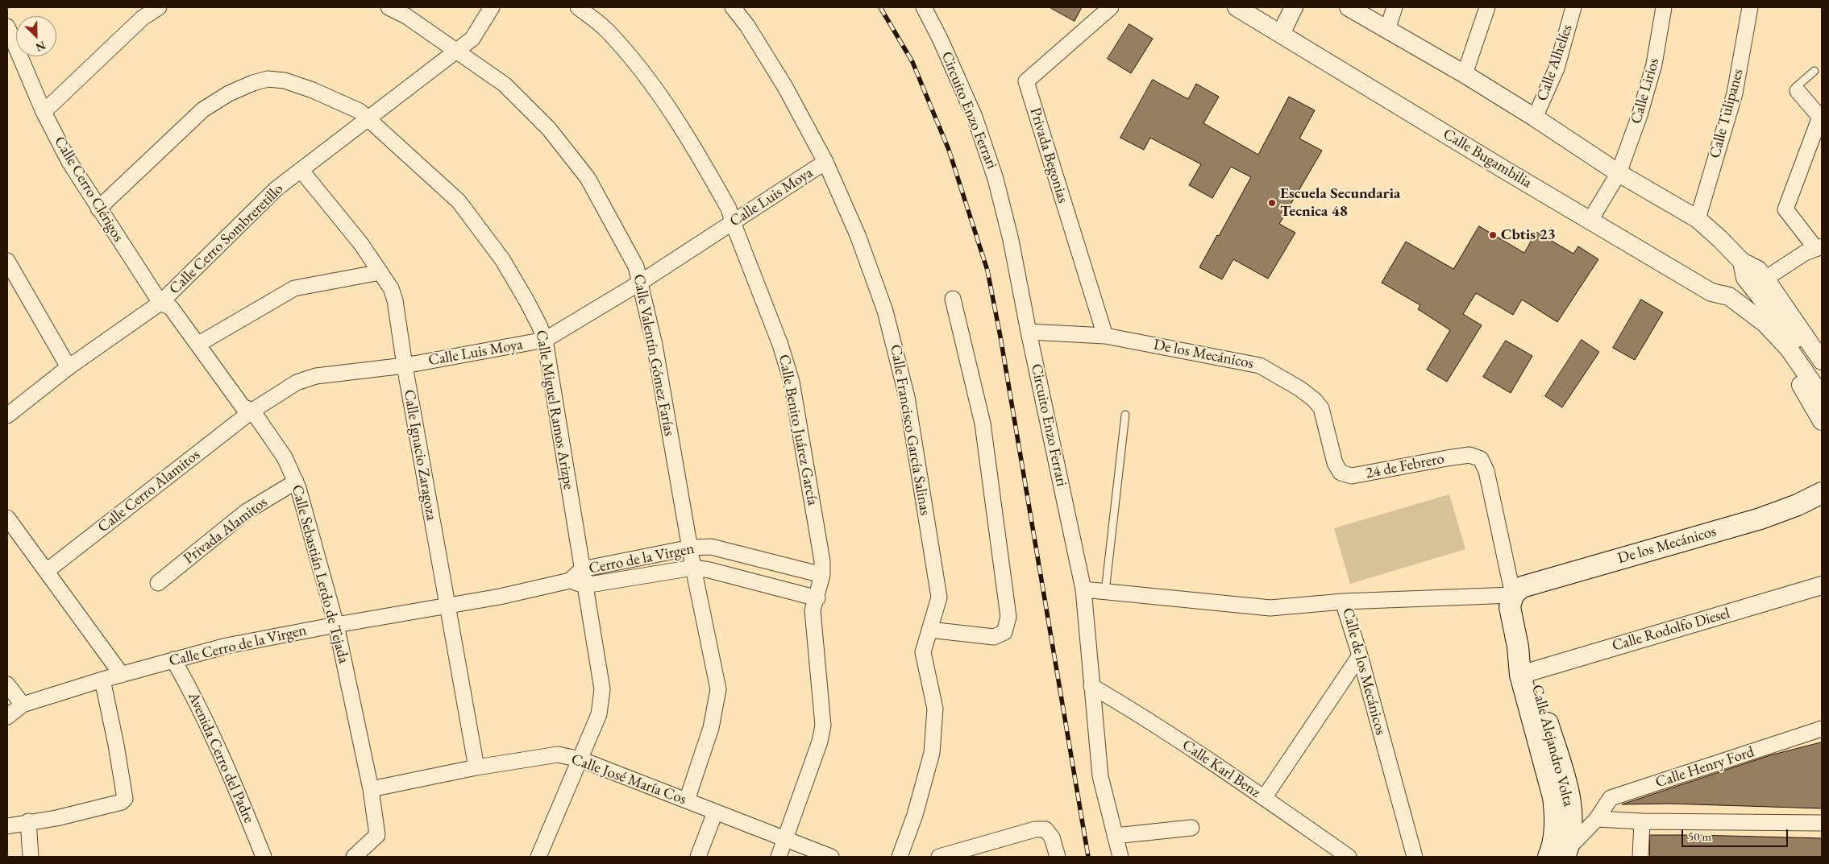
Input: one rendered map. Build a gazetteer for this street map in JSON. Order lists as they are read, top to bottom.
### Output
{
  "streets": {
    "main road": ["De los Mecánicos", "Calle Alejandro Volta"],
    "street": [
      "Calle Alhelíes",
      "Calle Lirios",
      "Circuito Enzo Ferrari",
      "Calle Tulipanes",
      "Privada Begonias",
      "Calle Bugambilia",
      "Calle Cerro Clérigos",
      "Calle Luis Moya",
      "Calle Cerro Sombreretillo",
      "Calle Valentín Gómez Farías",
      "Calle Miguel Ramos Arizpe",
      "Calle Benito Juárez García",
      "Calle Francisco García Salinas",
      "Calle Ignacio Zaragoza",
      "24 de Febrero",
      "Calle Cerro Alamitos",
      "Privada Alamitos",
      "Cerro de la Virgen",
      "Calle Sebastián Lerdo de Tejada",
      "Calle Rodolfo Diesel",
      "Calle Cerro de la Virgen",
      "Calle de los Mecánicos",
      "Avenida Cerro del Padre",
      "Calle Henry Ford",
      "Calle Karl Benz",
      "Calle José María Cos"
    ]
  },
  "crossings": [
    ["Calle Lirios", "Calle Bugambilia"],
    ["Circuito Enzo Ferrari", "De los Mecánicos"],
    ["Circuito Enzo Ferrari", "Calle Karl Benz"],
    ["Privada Begonias", "De los Mecánicos"],
    ["Calle Cerro Clérigos", "Calle Cerro Sombreretillo"],
    ["Calle Cerro Clérigos", "Calle Miguel Ramos Arizpe"],
    ["Calle Cerro Clérigos", "Calle Sebastián Lerdo de Tejada"],
    ["Calle Luis Moya", "Calle Valentín Gómez Farías"],
    ["Calle Luis Moya", "Calle Miguel Ramos Arizpe"],
    ["Calle Luis Moya", "Calle Benito Juárez García"],
    ["Calle Luis Moya", "Calle Francisco García Salinas"],
    ["Calle Luis Moya", "Calle Ignacio Zaragoza"],
    ["Calle Luis Moya", "Calle Cerro Alamitos"],
    ["Calle Luis Moya", "Calle Sebastián Lerdo de Tejada"],
    ["Calle Cerro Sombreretillo", "Calle Valentín Gómez Farías"],
    ["Calle Cerro Sombreretillo", "Calle Miguel Ramos Arizpe"],
    ["Calle Cerro Sombreretillo", "Calle Ignacio Zaragoza"],
    ["Calle Cerro Sombreretillo", "Calle Sebastián Lerdo de Tejada"],
    ["De los Mecánicos", "24 de Febrero"],
    ["De los Mecánicos", "Calle de los Mecánicos"],
    ["De los Mecánicos", "Calle Alejandro Volta"],
    ["Calle Valentín Gómez Farías", "Cerro de la Virgen"],
    ["Calle Valentín Gómez Farías", "Calle José María Cos"],
    ["Calle Miguel Ramos Arizpe", "Cerro de la Virgen"],
    ["Calle Miguel Ramos Arizpe", "Calle José María Cos"],
    ["Calle Benito Juárez García", "Cerro de la Virgen"],
    ["Calle Benito Juárez García", "Calle José María Cos"],
    ["Calle Ignacio Zaragoza", "Calle Cerro de la Virgen"],
    ["Calle Ignacio Zaragoza", "Calle José María Cos"],
    ["24 de Febrero", "Calle Alejandro Volta"],
    ["Calle Cerro Alamitos", "Calle Sebastián Lerdo de Tejada"],
    ["Privada Alamitos", "Calle Sebastián Lerdo de Tejada"],
    ["Cerro de la Virgen", "Calle Cerro de la Virgen"],
    ["Calle Sebastián Lerdo de Tejada", "Calle Cerro de la Virgen"],
    ["Calle Sebastián Lerdo de Tejada", "Calle José María Cos"],
    ["Calle Rodolfo Diesel", "Calle Alejandro Volta"],
    ["Calle Cerro de la Virgen", "Avenida Cerro del Padre"],
    ["Calle de los Mecánicos", "Calle Alejandro Volta"],
    ["Calle Alejandro Volta", "Calle Henry Ford"]
  ],
  "places": ["Escuela Secundaria Tecnica 48", "Cbtis 23"],
  "scale_bar": "50 m",
  "north": "bottom right"
}
